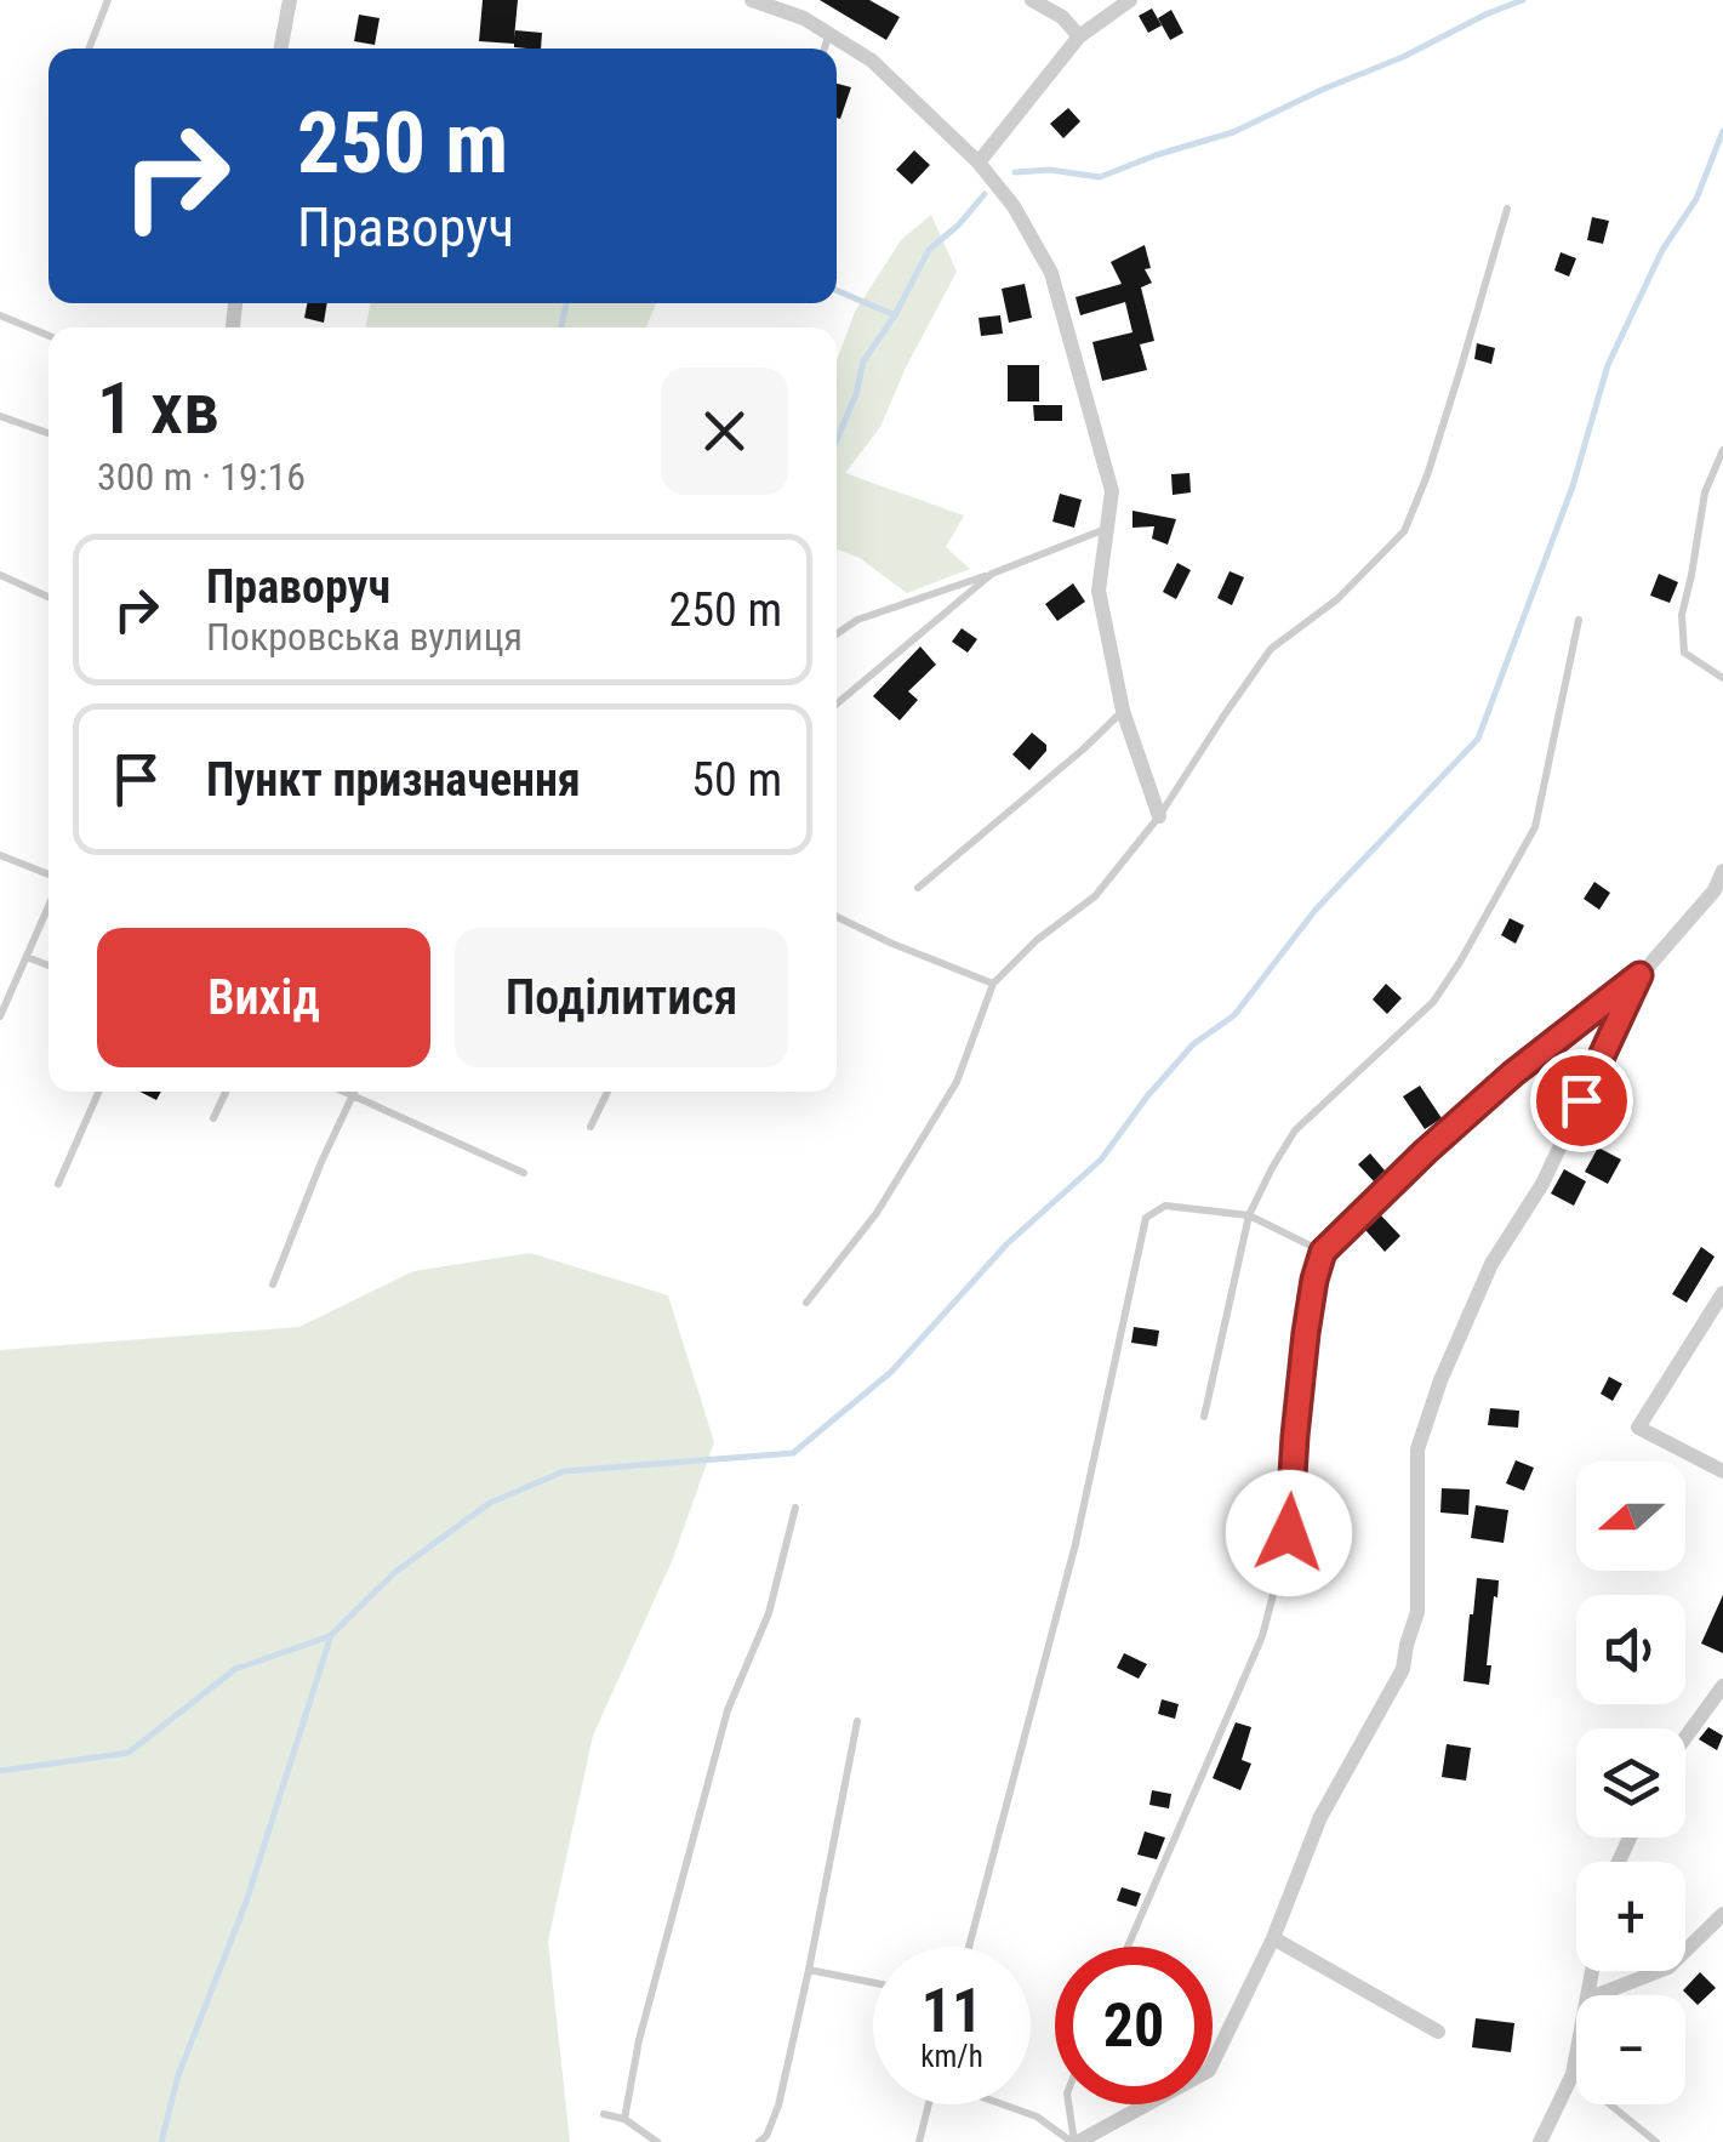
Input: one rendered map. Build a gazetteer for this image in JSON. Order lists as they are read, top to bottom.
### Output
{
  "north": "left",
  "page": {
    "turn": ["250 m", "Праворуч"],
    "heading": ["1 хв", "300 m · 19:16"],
    "list": [
      {
        "name": "Праворуч",
        "note": "Покровська вулиця",
        "value": "250 m"
      },
      {
        "name": "Пункт призначення",
        "value": "50 m"
      }
    ],
    "buttons": ["Вихід", "Поділитися"],
    "map_buttons": ["+", "−"],
    "speed": "11 km/h",
    "limit": "20"
  }
}
